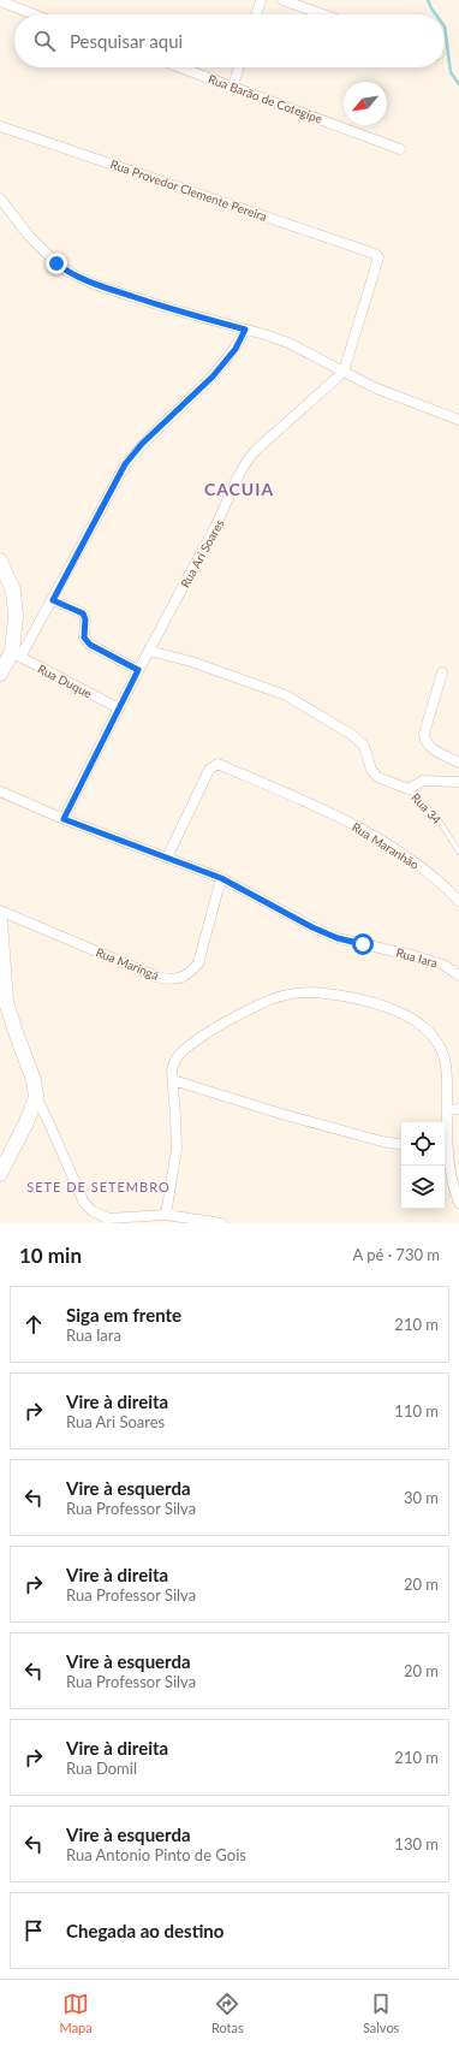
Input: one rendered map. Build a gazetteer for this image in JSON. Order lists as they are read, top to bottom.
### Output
{
  "streets": {
    "street": [
      "Rua Barão de Cotegipe",
      "Rua Provedor Clemente Pereira",
      "Rua Ari Soares",
      "Rua Duque",
      "Rua Maranhão",
      "Rua Iara",
      "Rua Maringá"
    ],
    "lane": ["Rua 34"]
  },
  "crossings": [
    ["Rua Provedor Clemente Pereira", "Rua Ari Soares"],
    ["Rua Ari Soares", "Rua Duque"],
    ["Rua Ari Soares", "Rua Iara"],
    ["Rua Maranhão", "Rua Iara"],
    ["Rua Iara", "Rua Maringá"]
  ],
  "districts": ["CACUIA", "SETE DE SETEMBRO"],
  "north": "bottom left",
  "page": {
    "search": "Pesquisar aqui",
    "heading": ["10 min", "A pé · 730 m"],
    "list": [
      ["Siga em frente", "Rua Iara", "210 m"],
      ["Vire à direita", "Rua Ari Soares", "110 m"],
      ["Vire à esquerda", "Rua Professor Silva", "30 m"],
      ["Vire à direita", "Rua Professor Silva", "20 m"],
      ["Vire à esquerda", "Rua Professor Silva", "20 m"],
      ["Vire à direita", "Rua Domil", "210 m"],
      ["Vire à esquerda", "Rua Antonio Pinto de Gois", "130 m"],
      "Chegada ao destino"
    ],
    "nav": ["Mapa", "Rotas", "Salvos"]
  }
}
